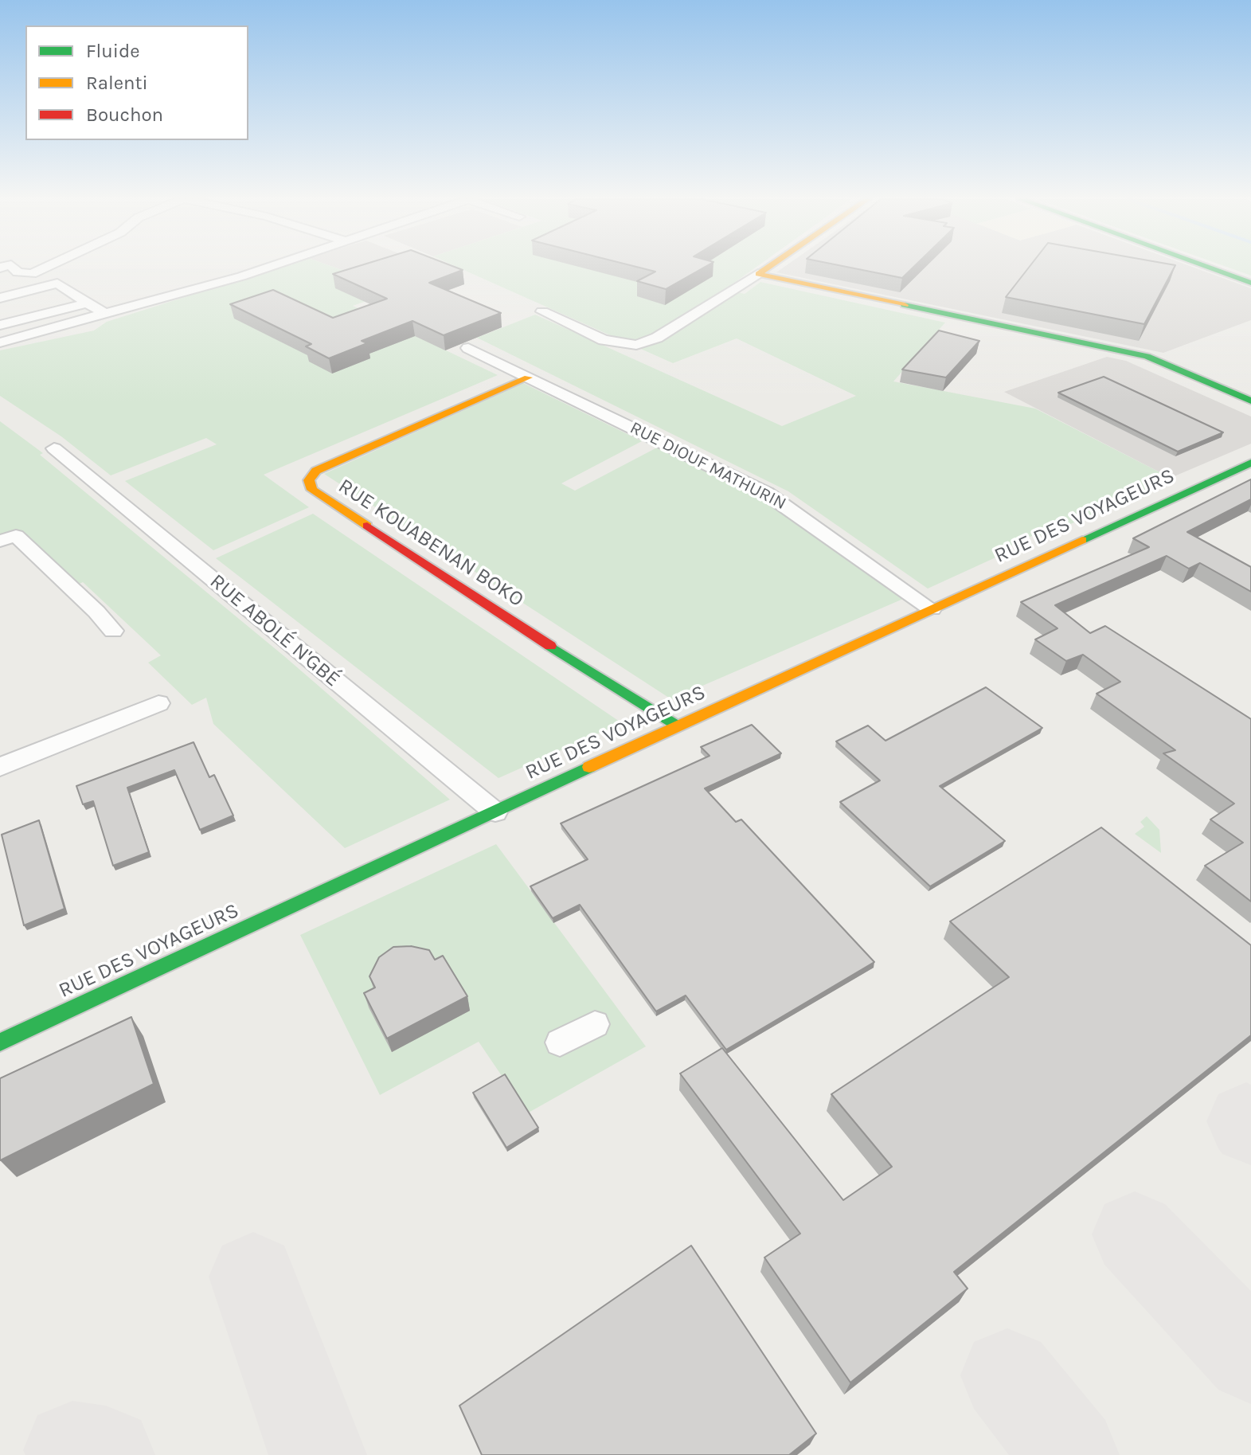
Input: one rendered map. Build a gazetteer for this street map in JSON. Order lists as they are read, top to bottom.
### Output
{
  "streets": {
    "street": [
      "RUE DIOUF MATHURIN",
      "RUE DES VOYAGEURS",
      "RUE KOUABENAN BOKO",
      "RUE ABOLÉ N'GBÉ"
    ]
  },
  "crossings": [
    ["RUE DIOUF MATHURIN", "RUE DES VOYAGEURS"],
    ["RUE DIOUF MATHURIN", "RUE KOUABENAN BOKO"],
    ["RUE DES VOYAGEURS", "RUE KOUABENAN BOKO"],
    ["RUE DES VOYAGEURS", "RUE ABOLÉ N'GBÉ"]
  ],
  "legend": ["Fluide", "Ralenti", "Bouchon"]
}
